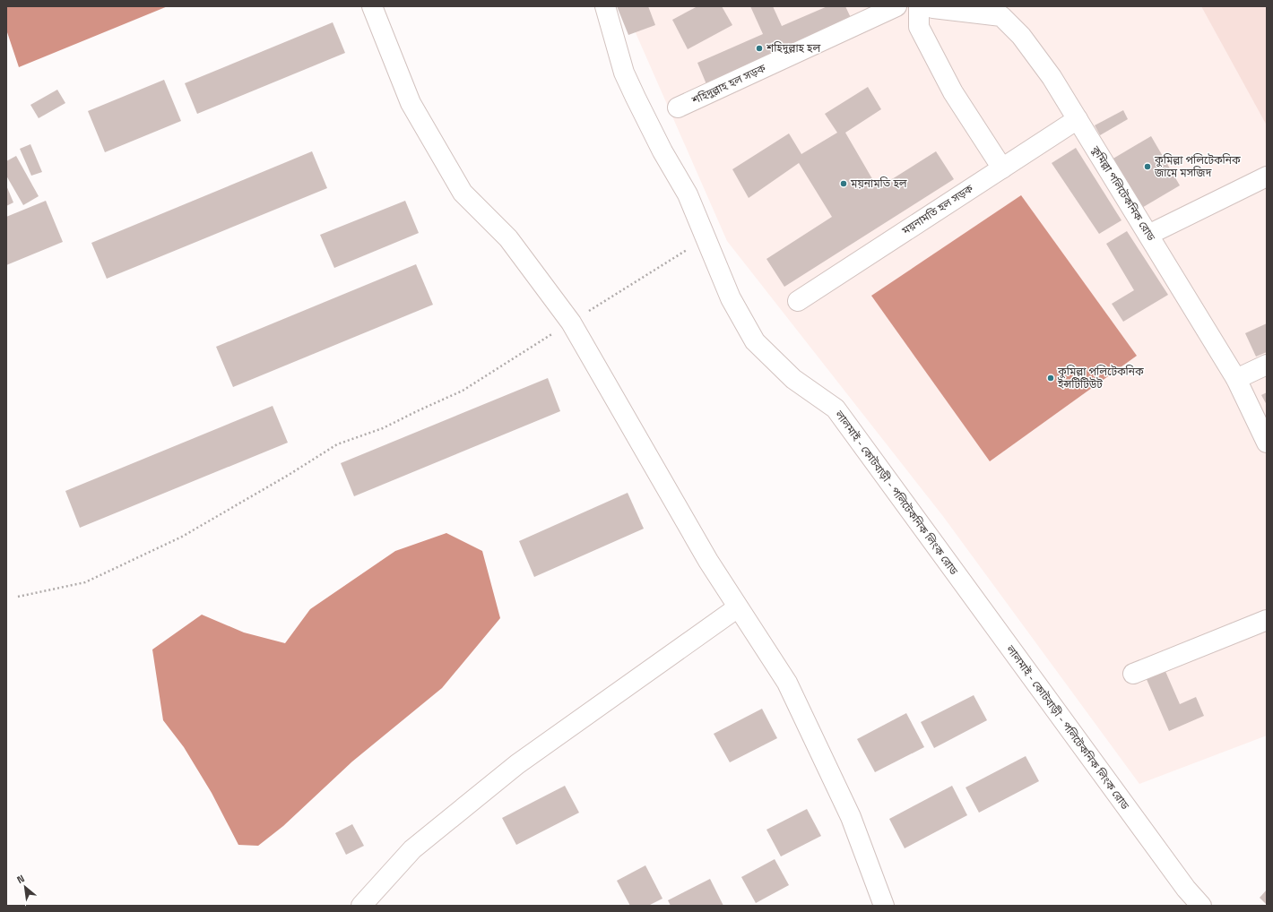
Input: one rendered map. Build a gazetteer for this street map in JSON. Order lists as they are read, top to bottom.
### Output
{
  "streets": {
    "street": [
      "শহিদুল্লাহ হল সড়ক",
      "কুমিল্লা পলিটেকনিক রোড",
      "ময়নামতি হল সড়ক",
      "লালমাই - কোটবাড়ী - পলিটেকনিক লিংক রোড"
    ]
  },
  "crossings": [
    ["কুমিল্লা পলিটেকনিক রোড", "ময়নামতি হল সড়ক"]
  ],
  "places": [
    "শহিদুল্লাহ হল",
    "কুমিল্লা পলিটেকনিক জামে মসজিদ",
    "ময়নামতি হল",
    "কুমিল্লা পলিটেকনিক ইন্সটিটিউট"
  ],
  "north": "top left"
}
